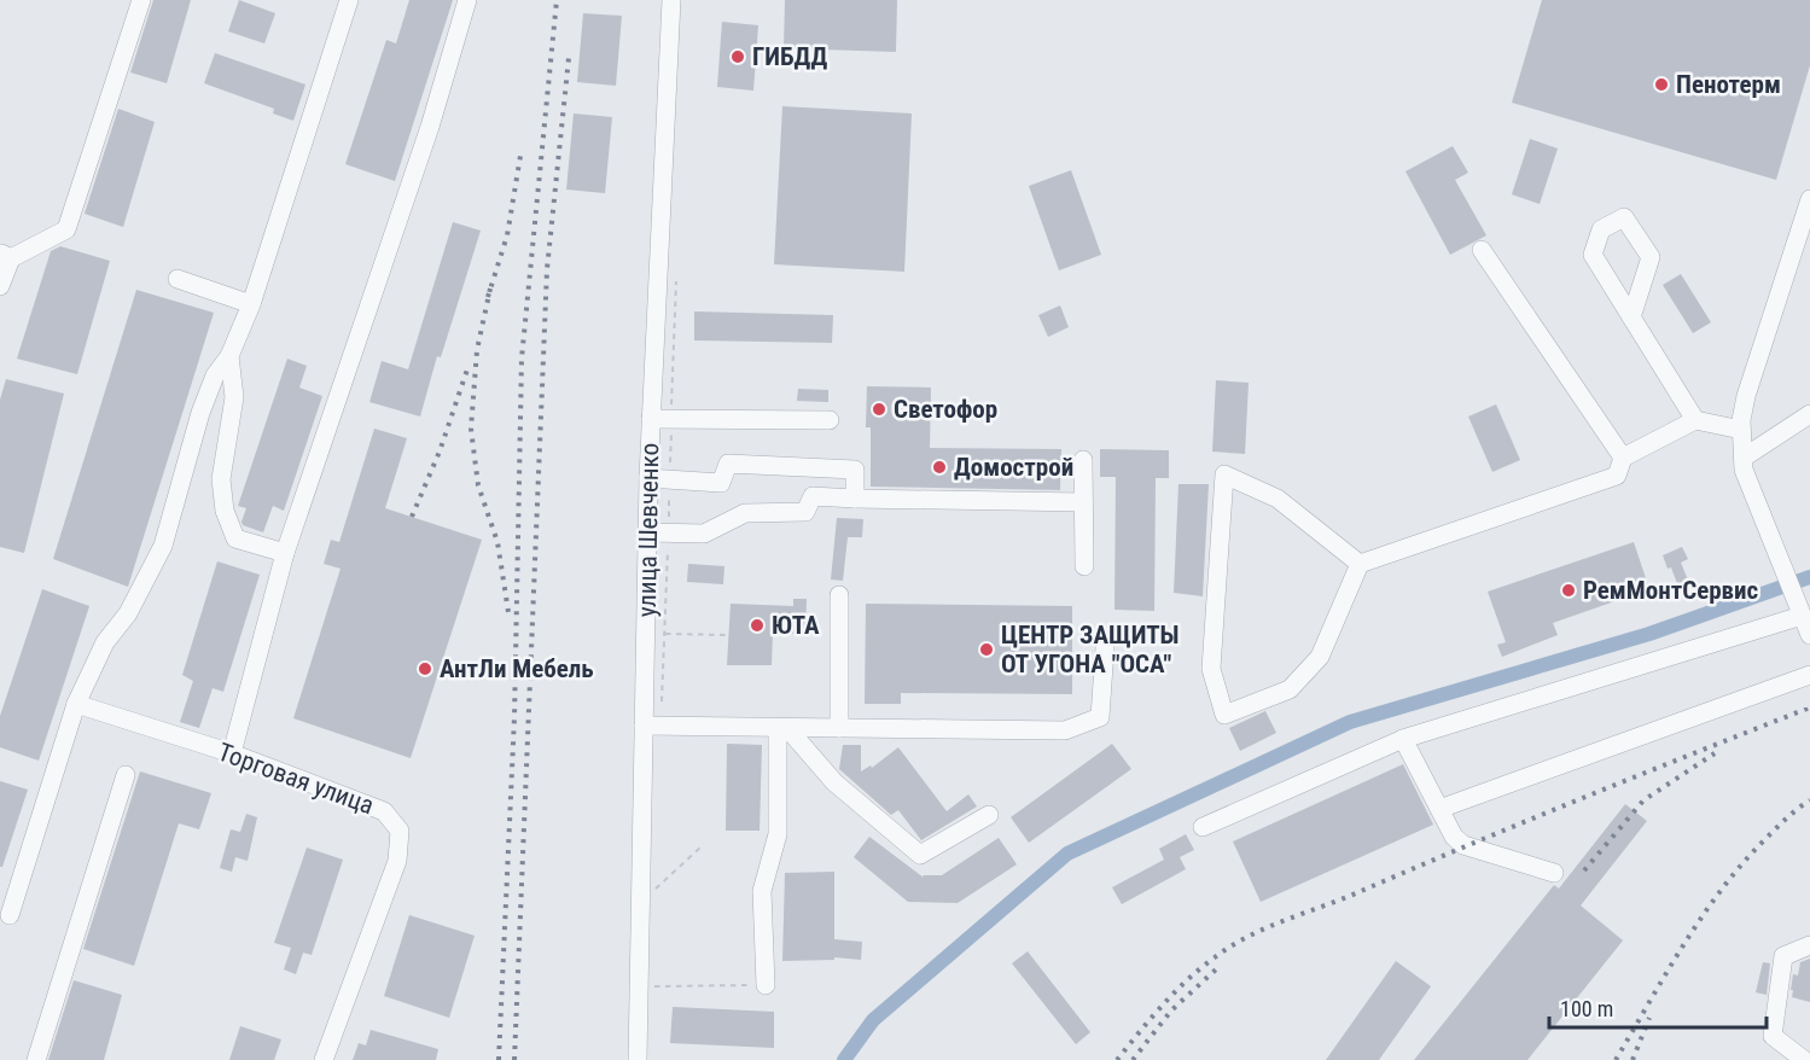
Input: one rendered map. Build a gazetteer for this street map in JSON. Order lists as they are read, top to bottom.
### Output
{
  "streets": {
    "street": ["улица Шевченко", "Торговая улица"]
  },
  "places": [
    "ГИБДД",
    "Пенотерм",
    "Светофор",
    "Домострой",
    "РемМонтСервис",
    "ЮТА",
    "ЦЕНТР ЗАЩИТЫ ОТ УГОНА \"ОСА\"",
    "АнтЛи Мебель"
  ],
  "scale_bar": "100 m"
}
